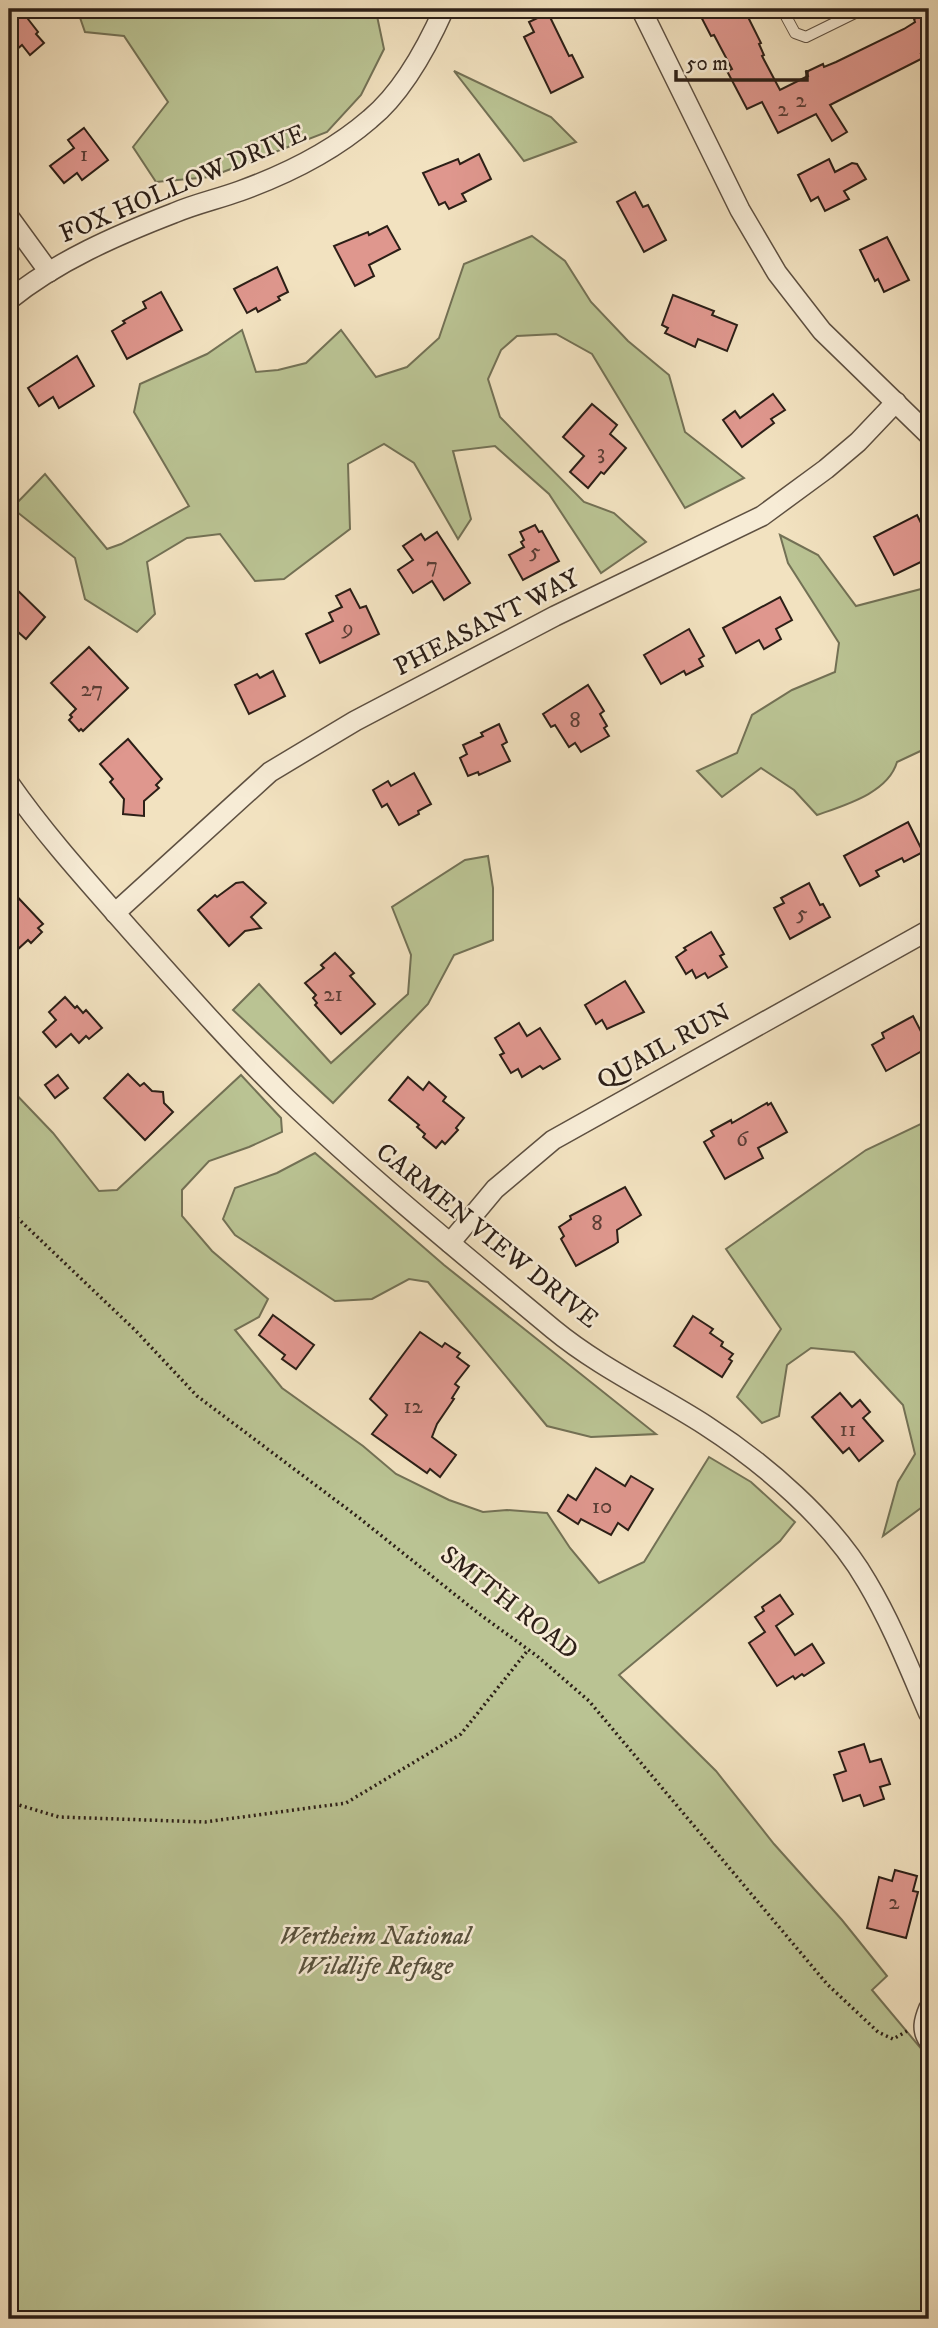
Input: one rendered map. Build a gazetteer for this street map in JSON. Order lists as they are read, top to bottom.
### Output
{
  "streets": {
    "street": [
      "FOX HOLLOW DRIVE",
      "PHEASANT WAY",
      "QUAIL RUN",
      "CARMEN VIEW DRIVE"
    ],
    "path": ["SMITH ROAD"]
  },
  "crossings": [
    ["PHEASANT WAY", "CARMEN VIEW DRIVE"],
    ["QUAIL RUN", "CARMEN VIEW DRIVE"]
  ],
  "parks": ["Wertheim National Wildlife Refuge"],
  "house_numbers": [
    "2",
    "2",
    "1",
    "3",
    "5",
    "7",
    "9",
    "27",
    "8",
    "5",
    "21",
    "6",
    "8",
    "12",
    "11",
    "10",
    "2"
  ],
  "scale_bar": "50 m"
}
